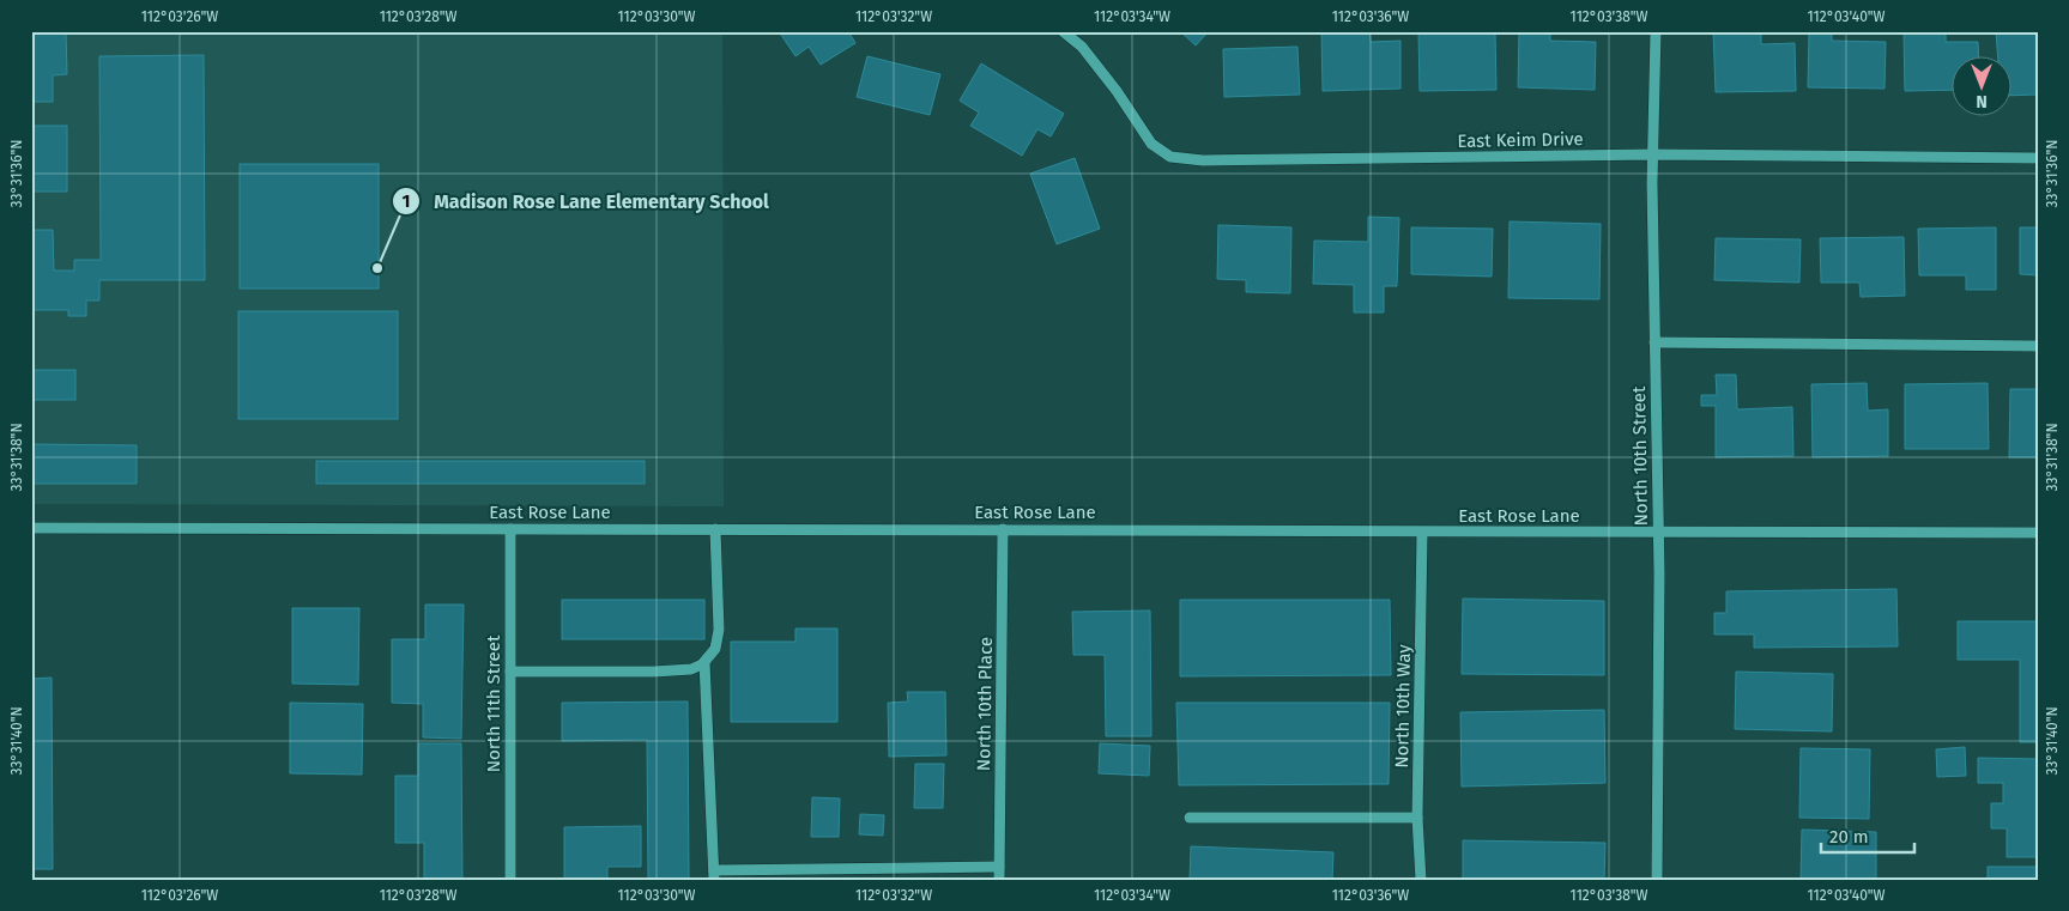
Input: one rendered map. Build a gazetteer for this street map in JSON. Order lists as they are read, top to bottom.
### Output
{
  "streets": {
    "street": [
      "East Keim Drive",
      "North 10th Street",
      "East Rose Lane",
      "North 11th Street",
      "North 10th Place",
      "North 10th Way"
    ]
  },
  "crossings": [
    ["East Keim Drive", "North 10th Street"],
    ["North 10th Street", "East Rose Lane"],
    ["East Rose Lane", "North 11th Street"],
    ["East Rose Lane", "North 10th Place"],
    ["East Rose Lane", "North 10th Way"]
  ],
  "places": ["Madison Rose Lane Elementary School"],
  "scale_bar": "20 m",
  "north": "bottom",
  "coordinates": [
    "112°03'26\"W",
    "112°03'28\"W",
    "112°03'30\"W",
    "112°03'32\"W",
    "112°03'34\"W",
    "112°03'36\"W",
    "112°03'38\"W",
    "112°03'40\"W",
    "33°31'36\"N",
    "33°31'38\"N",
    "33°31'40\"N"
  ]
}
